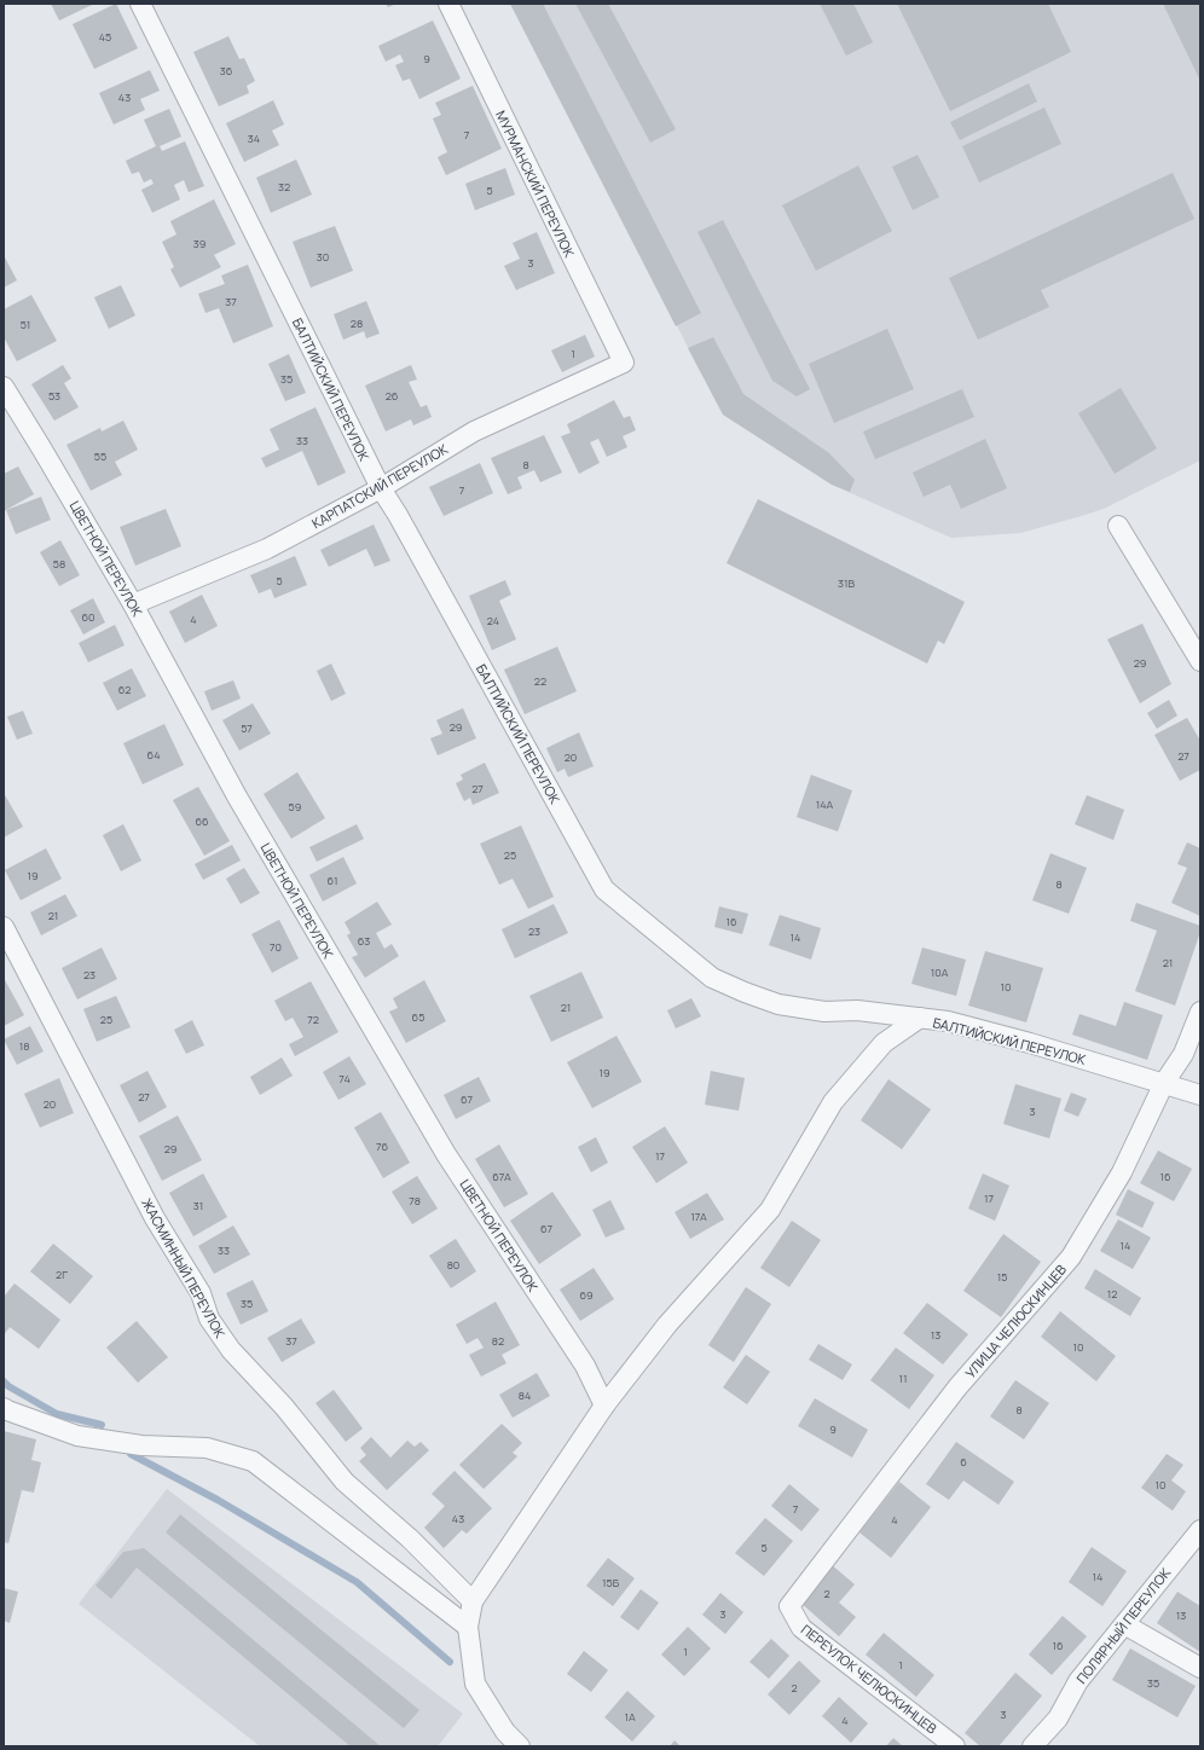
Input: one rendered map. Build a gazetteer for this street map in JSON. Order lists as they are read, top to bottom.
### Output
{
  "streets": {
    "street": [
      "МУРМАНСКИЙ ПЕРЕУЛОК",
      "БАЛТИЙСКИЙ ПЕРЕУЛОК",
      "КАРПАТСКИЙ ПЕРЕУЛОК",
      "ЦВЕТНОЙ ПЕРЕУЛОК",
      "ЖАСМИННЫЙ ПЕРЕУЛОК",
      "УЛИЦА ЧЕЛЮСКИНЦЕВ",
      "ПОЛЯРНЫЙ ПЕРЕУЛОК",
      "ПЕРЕУЛОК ЧЕЛЮСКИНЦЕВ"
    ]
  },
  "crossings": [
    ["МУРМАНСКИЙ ПЕРЕУЛОК", "КАРПАТСКИЙ ПЕРЕУЛОК"],
    ["БАЛТИЙСКИЙ ПЕРЕУЛОК", "КАРПАТСКИЙ ПЕРЕУЛОК"],
    ["БАЛТИЙСКИЙ ПЕРЕУЛОК", "УЛИЦА ЧЕЛЮСКИНЦЕВ"],
    ["КАРПАТСКИЙ ПЕРЕУЛОК", "ЦВЕТНОЙ ПЕРЕУЛОК"],
    ["УЛИЦА ЧЕЛЮСКИНЦЕВ", "ПЕРЕУЛОК ЧЕЛЮСКИНЦЕВ"]
  ],
  "house_numbers": [
    "45",
    "9",
    "36",
    "43",
    "7",
    "34",
    "32",
    "5",
    "39",
    "30",
    "3",
    "37",
    "28",
    "51",
    "1",
    "35",
    "53",
    "26",
    "33",
    "55",
    "8",
    "7",
    "58",
    "5",
    "31В",
    "60",
    "4",
    "24",
    "29",
    "22",
    "62",
    "29",
    "57",
    "64",
    "27",
    "20",
    "27",
    "14А",
    "59",
    "66",
    "25",
    "19",
    "61",
    "8",
    "21",
    "16",
    "23",
    "14",
    "63",
    "70",
    "21",
    "10А",
    "23",
    "10",
    "21",
    "65",
    "25",
    "72",
    "18",
    "19",
    "74",
    "27",
    "67",
    "20",
    "3",
    "76",
    "29",
    "17",
    "67А",
    "16",
    "17",
    "78",
    "31",
    "17А",
    "67",
    "14",
    "33",
    "80",
    "2Г",
    "15",
    "12",
    "69",
    "35",
    "13",
    "37",
    "82",
    "10",
    "11",
    "84",
    "8",
    "9",
    "6",
    "10",
    "7",
    "43",
    "4",
    "5",
    "14",
    "15Б",
    "2",
    "3",
    "13",
    "16",
    "1",
    "1",
    "35",
    "2",
    "3",
    "1А",
    "4"
  ]
}
